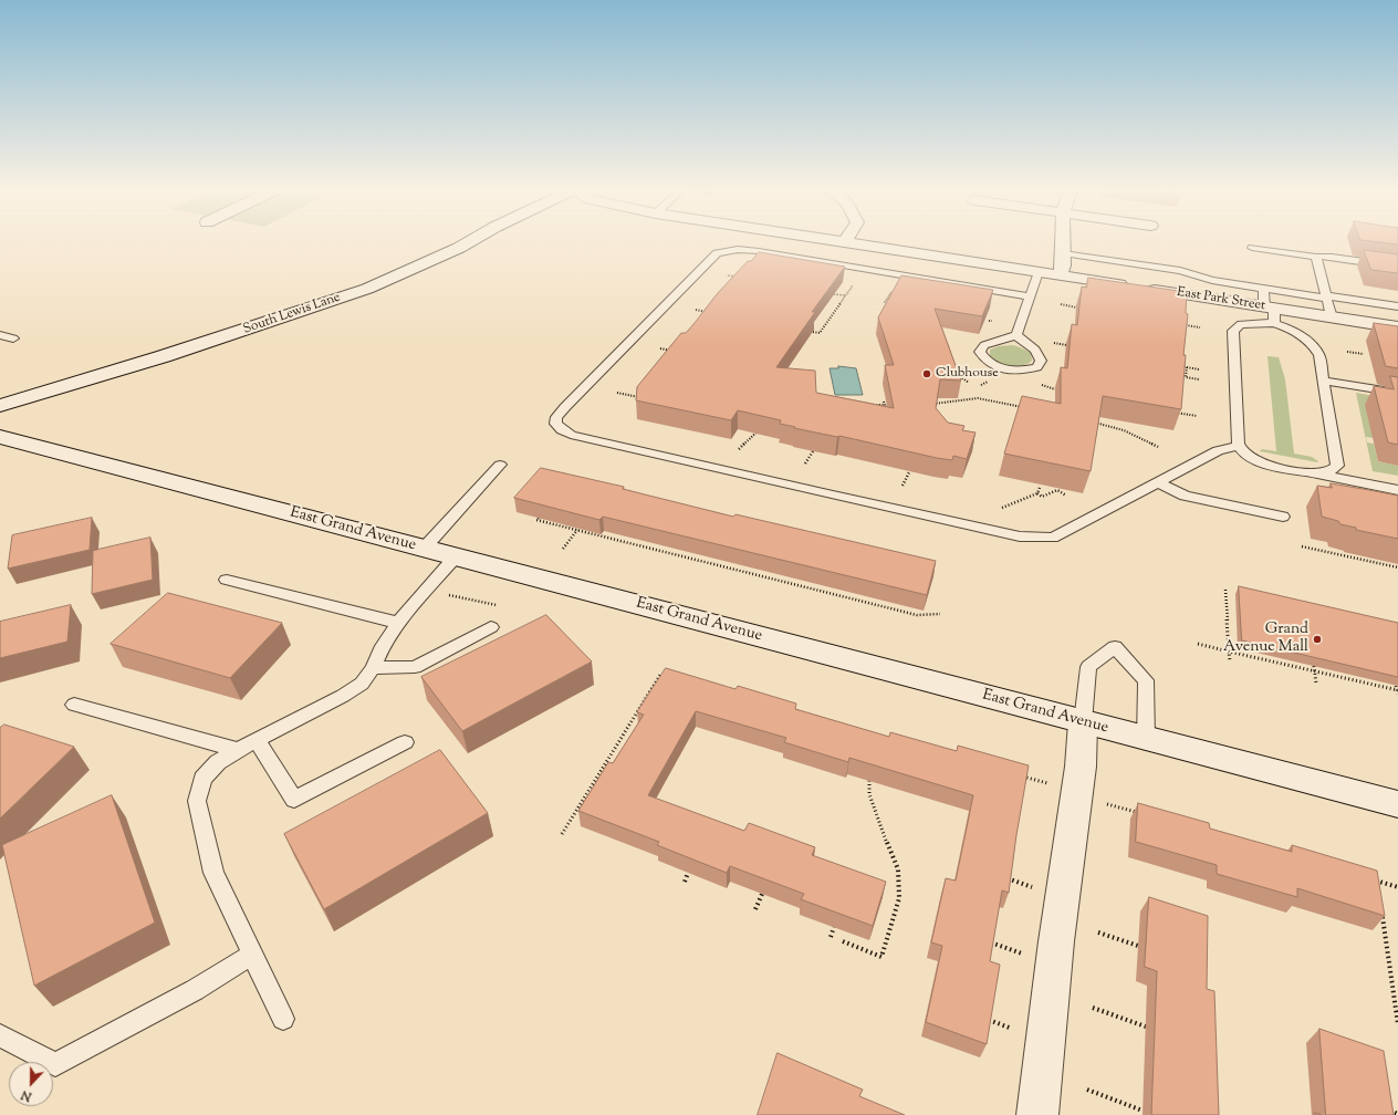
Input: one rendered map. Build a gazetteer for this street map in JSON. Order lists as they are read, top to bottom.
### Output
{
  "streets": {
    "street": ["East Park Street", "South Lewis Lane", "East Grand Avenue"]
  },
  "places": ["Clubhouse", "Grand Avenue Mall"],
  "north": "bottom"
}
